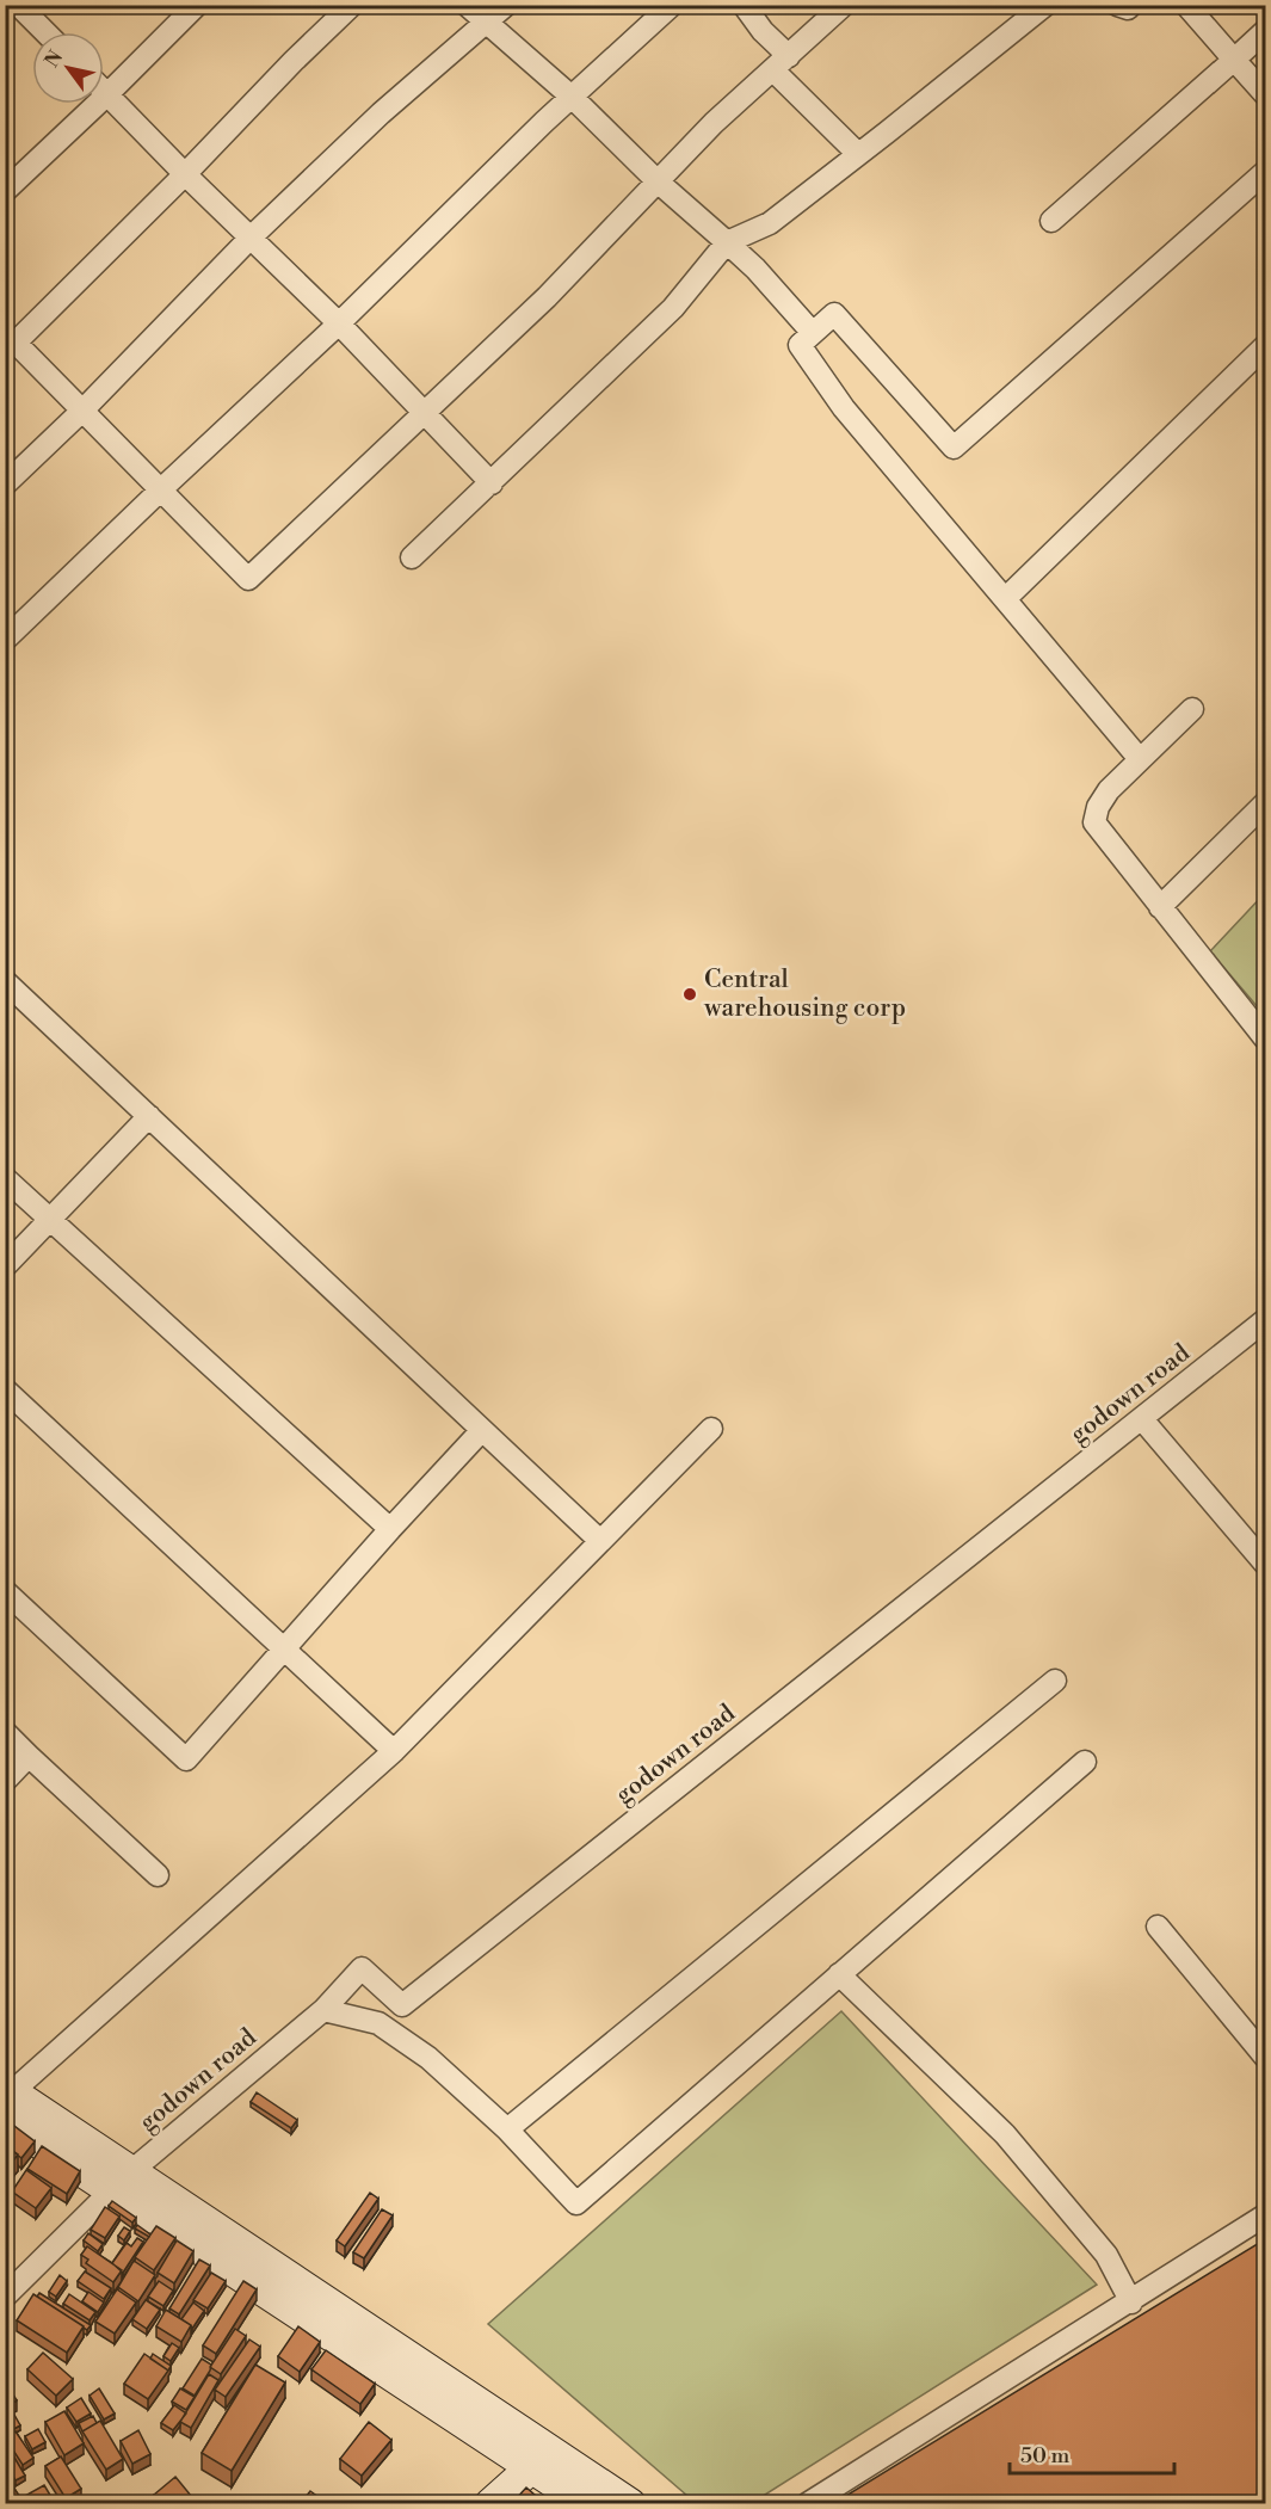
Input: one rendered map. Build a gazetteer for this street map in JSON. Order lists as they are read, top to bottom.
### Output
{
  "streets": {
    "street": ["godown road"]
  },
  "places": ["Central warehousing corp"],
  "scale_bar": "50 m",
  "north": "top left"
}
